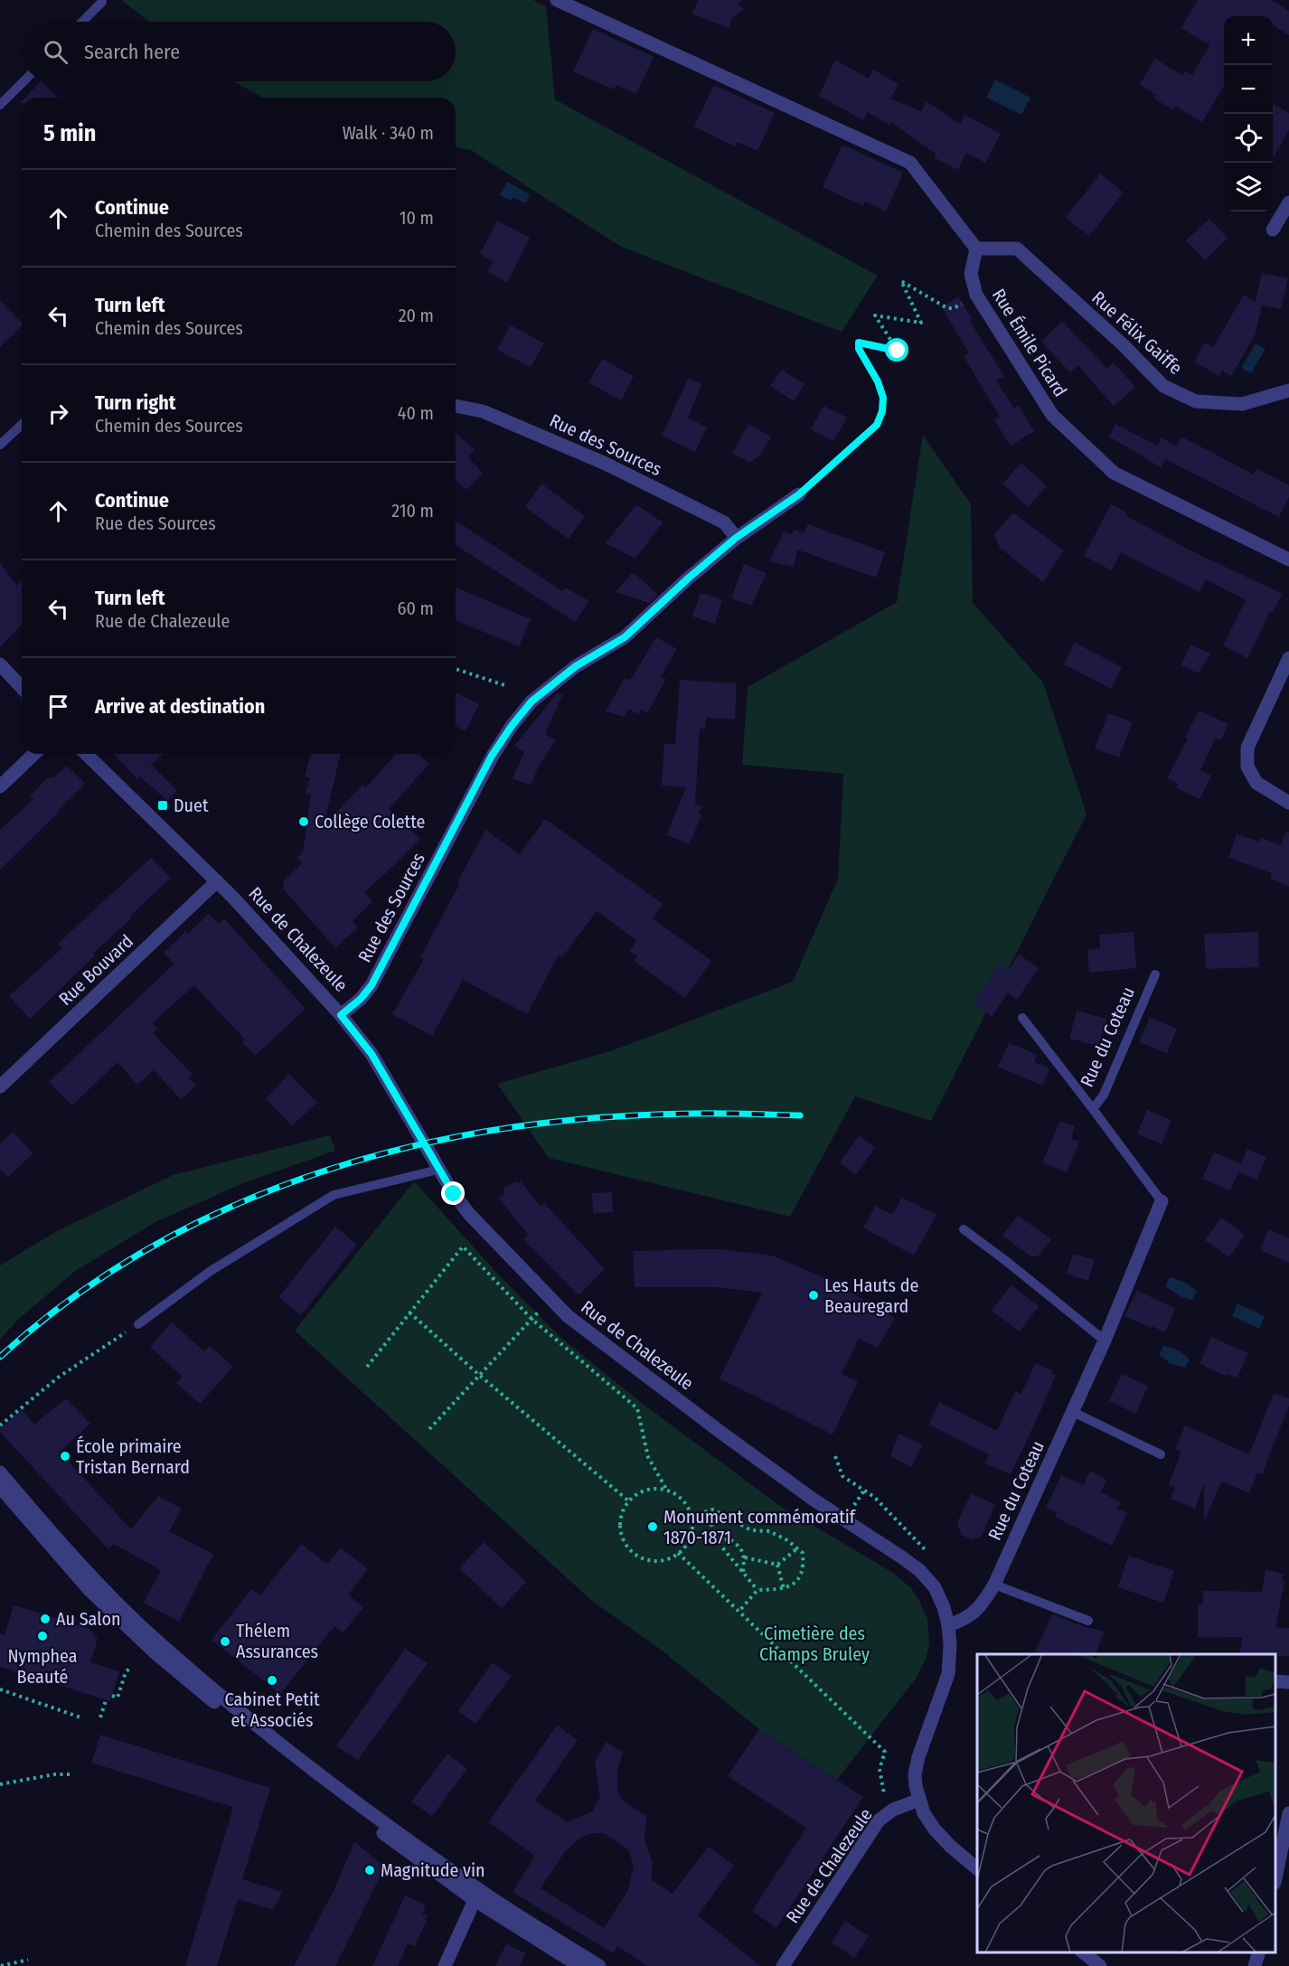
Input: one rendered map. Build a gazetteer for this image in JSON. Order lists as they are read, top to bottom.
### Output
{
  "streets": {
    "street": [
      "Rue Félix Gaiffe",
      "Rue Émile Picard",
      "Rue des Sources",
      "Rue de Chalezeule",
      "Rue Bouvard",
      "Rue du Coteau"
    ]
  },
  "crossings": [
    ["Rue Félix Gaiffe", "Rue Émile Picard"],
    ["Rue des Sources", "Rue de Chalezeule"],
    ["Rue de Chalezeule", "Rue Bouvard"],
    ["Rue de Chalezeule", "Rue du Coteau"]
  ],
  "parks": ["Cimetière des Champs Bruley"],
  "places": {
    "transit": ["Duet"],
    "other": [
      "Collège Colette",
      "Les Hauts de Beauregard",
      "École primaire Tristan Bernard",
      "Monument commémoratif 1870-1871",
      "Au Salon",
      "Nymphea Beauté",
      "Thélem Assurances",
      "Cabinet Petit et Associés",
      "Magnitude vin"
    ]
  },
  "page": {
    "map_buttons": ["+", "−"],
    "search": "Search here",
    "heading": ["5 min", "Walk · 340 m"],
    "list": [
      ["Continue", "Chemin des Sources", "10 m"],
      ["Turn left", "Chemin des Sources", "20 m"],
      ["Turn right", "Chemin des Sources", "40 m"],
      ["Continue", "Rue des Sources", "210 m"],
      ["Turn left", "Rue de Chalezeule", "60 m"],
      "Arrive at destination"
    ]
  }
}
